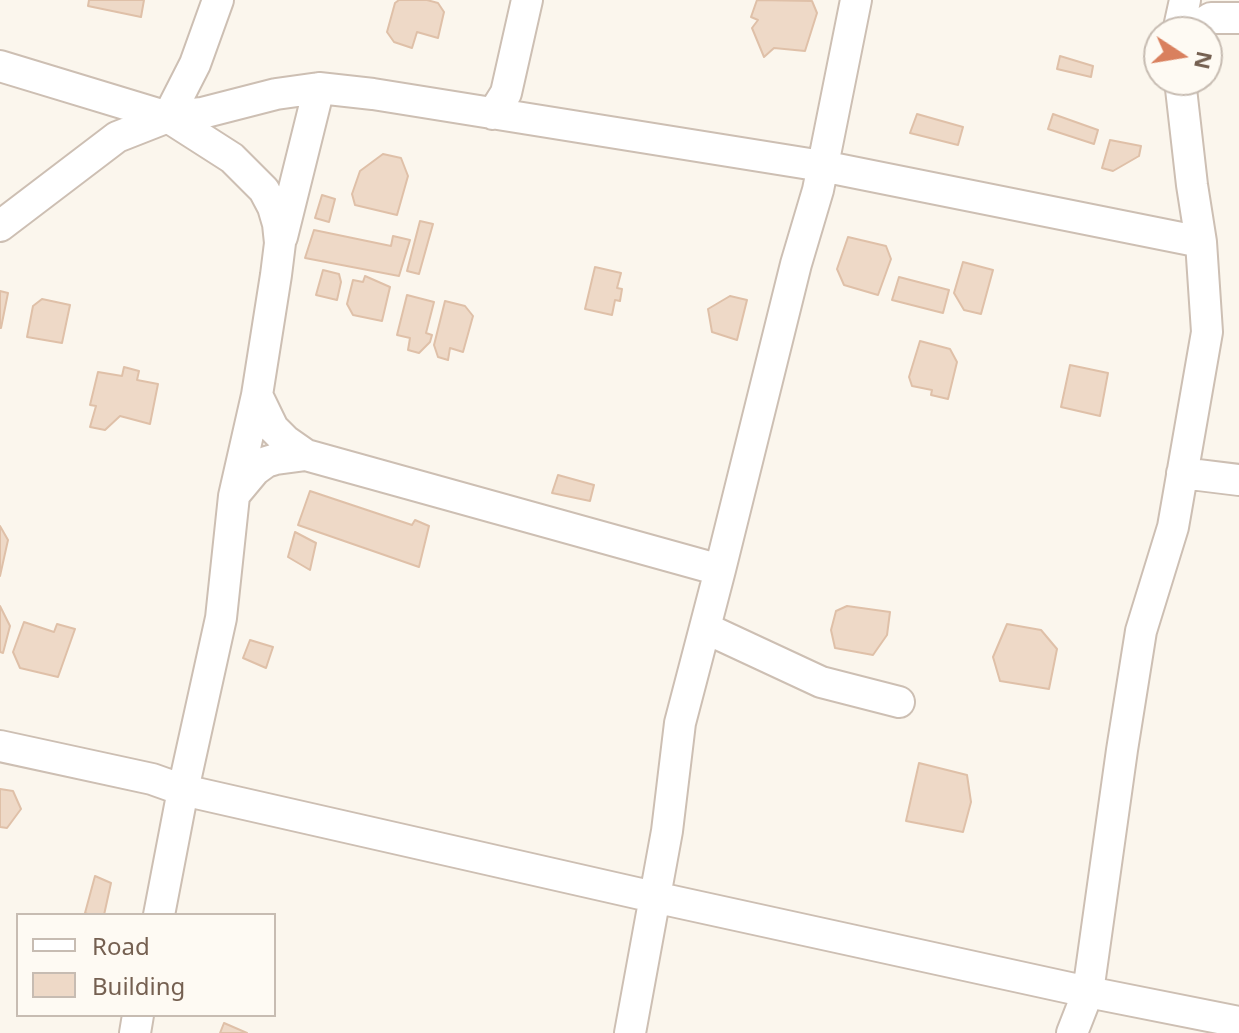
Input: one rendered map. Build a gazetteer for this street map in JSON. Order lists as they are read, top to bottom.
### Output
{
  "legend": ["Road", "Building"],
  "north": "right"
}
